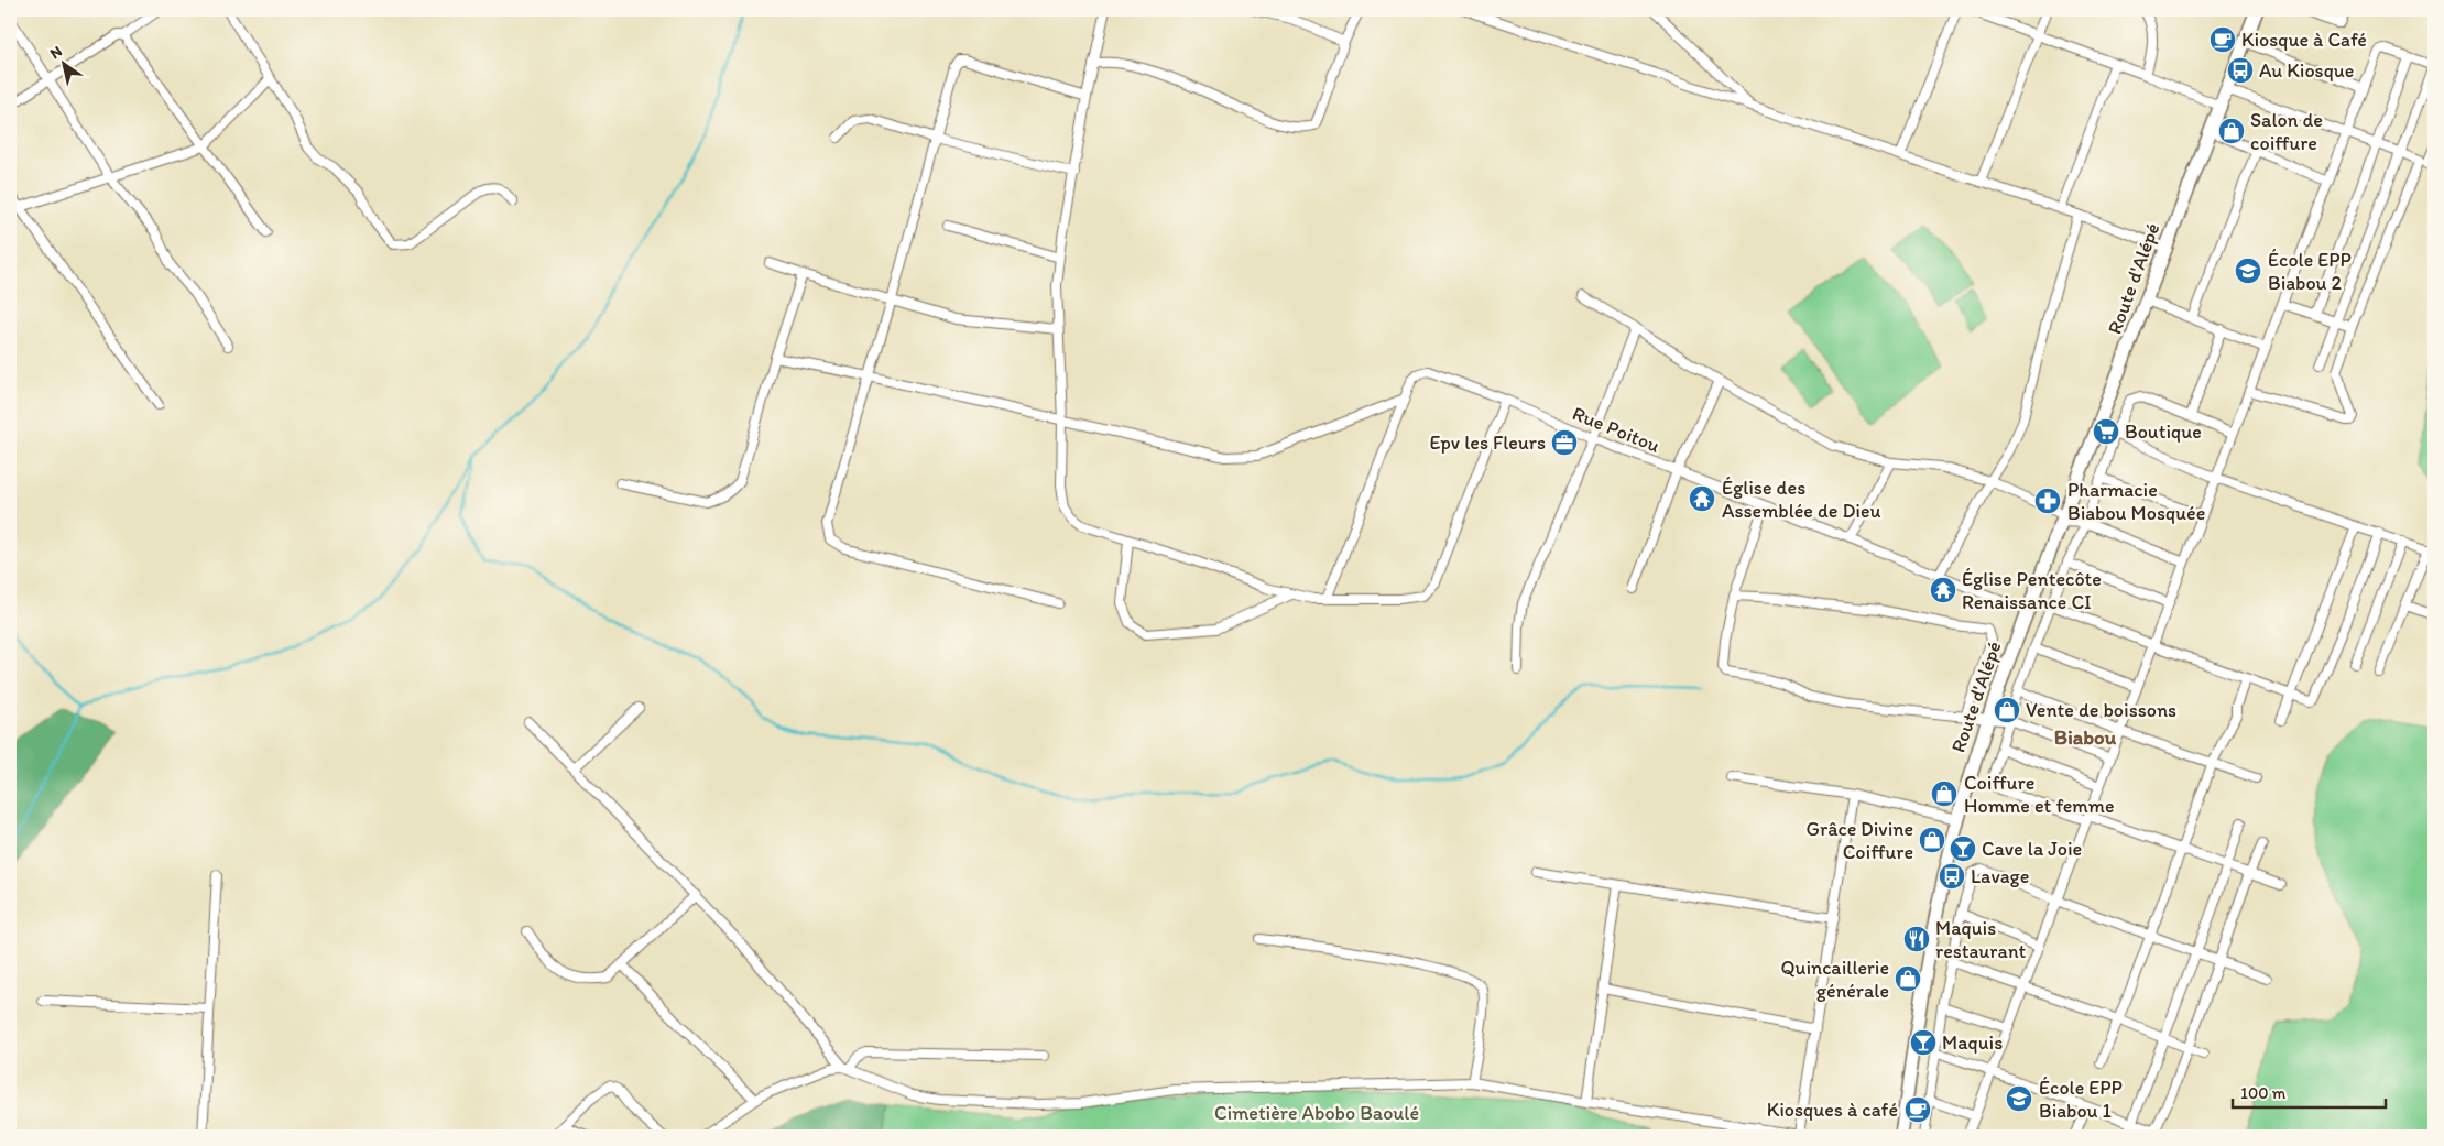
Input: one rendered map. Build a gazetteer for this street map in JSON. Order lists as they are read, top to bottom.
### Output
{
  "streets": {
    "main road": ["Route d'Alépé"],
    "street": ["Rue Poitou"]
  },
  "crossings": [
    ["Route d'Alépé", "Rue Poitou"]
  ],
  "districts": ["Biabou"],
  "parks": ["Cimetière Abobo Baoulé"],
  "places": {
    "cafe": ["Kiosque à Café", "Kiosques à café"],
    "bus stop": ["Au Kiosque", "Lavage"],
    "shop": [
      "Salon de coiffure",
      "Vente de boissons",
      "Coiffure Homme et femme",
      "Grâce Divine Coiffure",
      "Quincaillerie générale"
    ],
    "school or university": ["École EPP Biabou 2", "École EPP Biabou 1"],
    "supermarket": ["Boutique"],
    "office": ["Epv les Fleurs"],
    "temple": ["Église des Assemblée de Dieu", "Église Pentecôte Renaissance CI"],
    "pharmacy": ["Pharmacie Biabou Mosquée"],
    "bar": ["Cave la Joie", "Maquis"],
    "restaurant": ["Maquis restaurant"]
  },
  "scale_bar": "100 m",
  "north": "top left"
}
